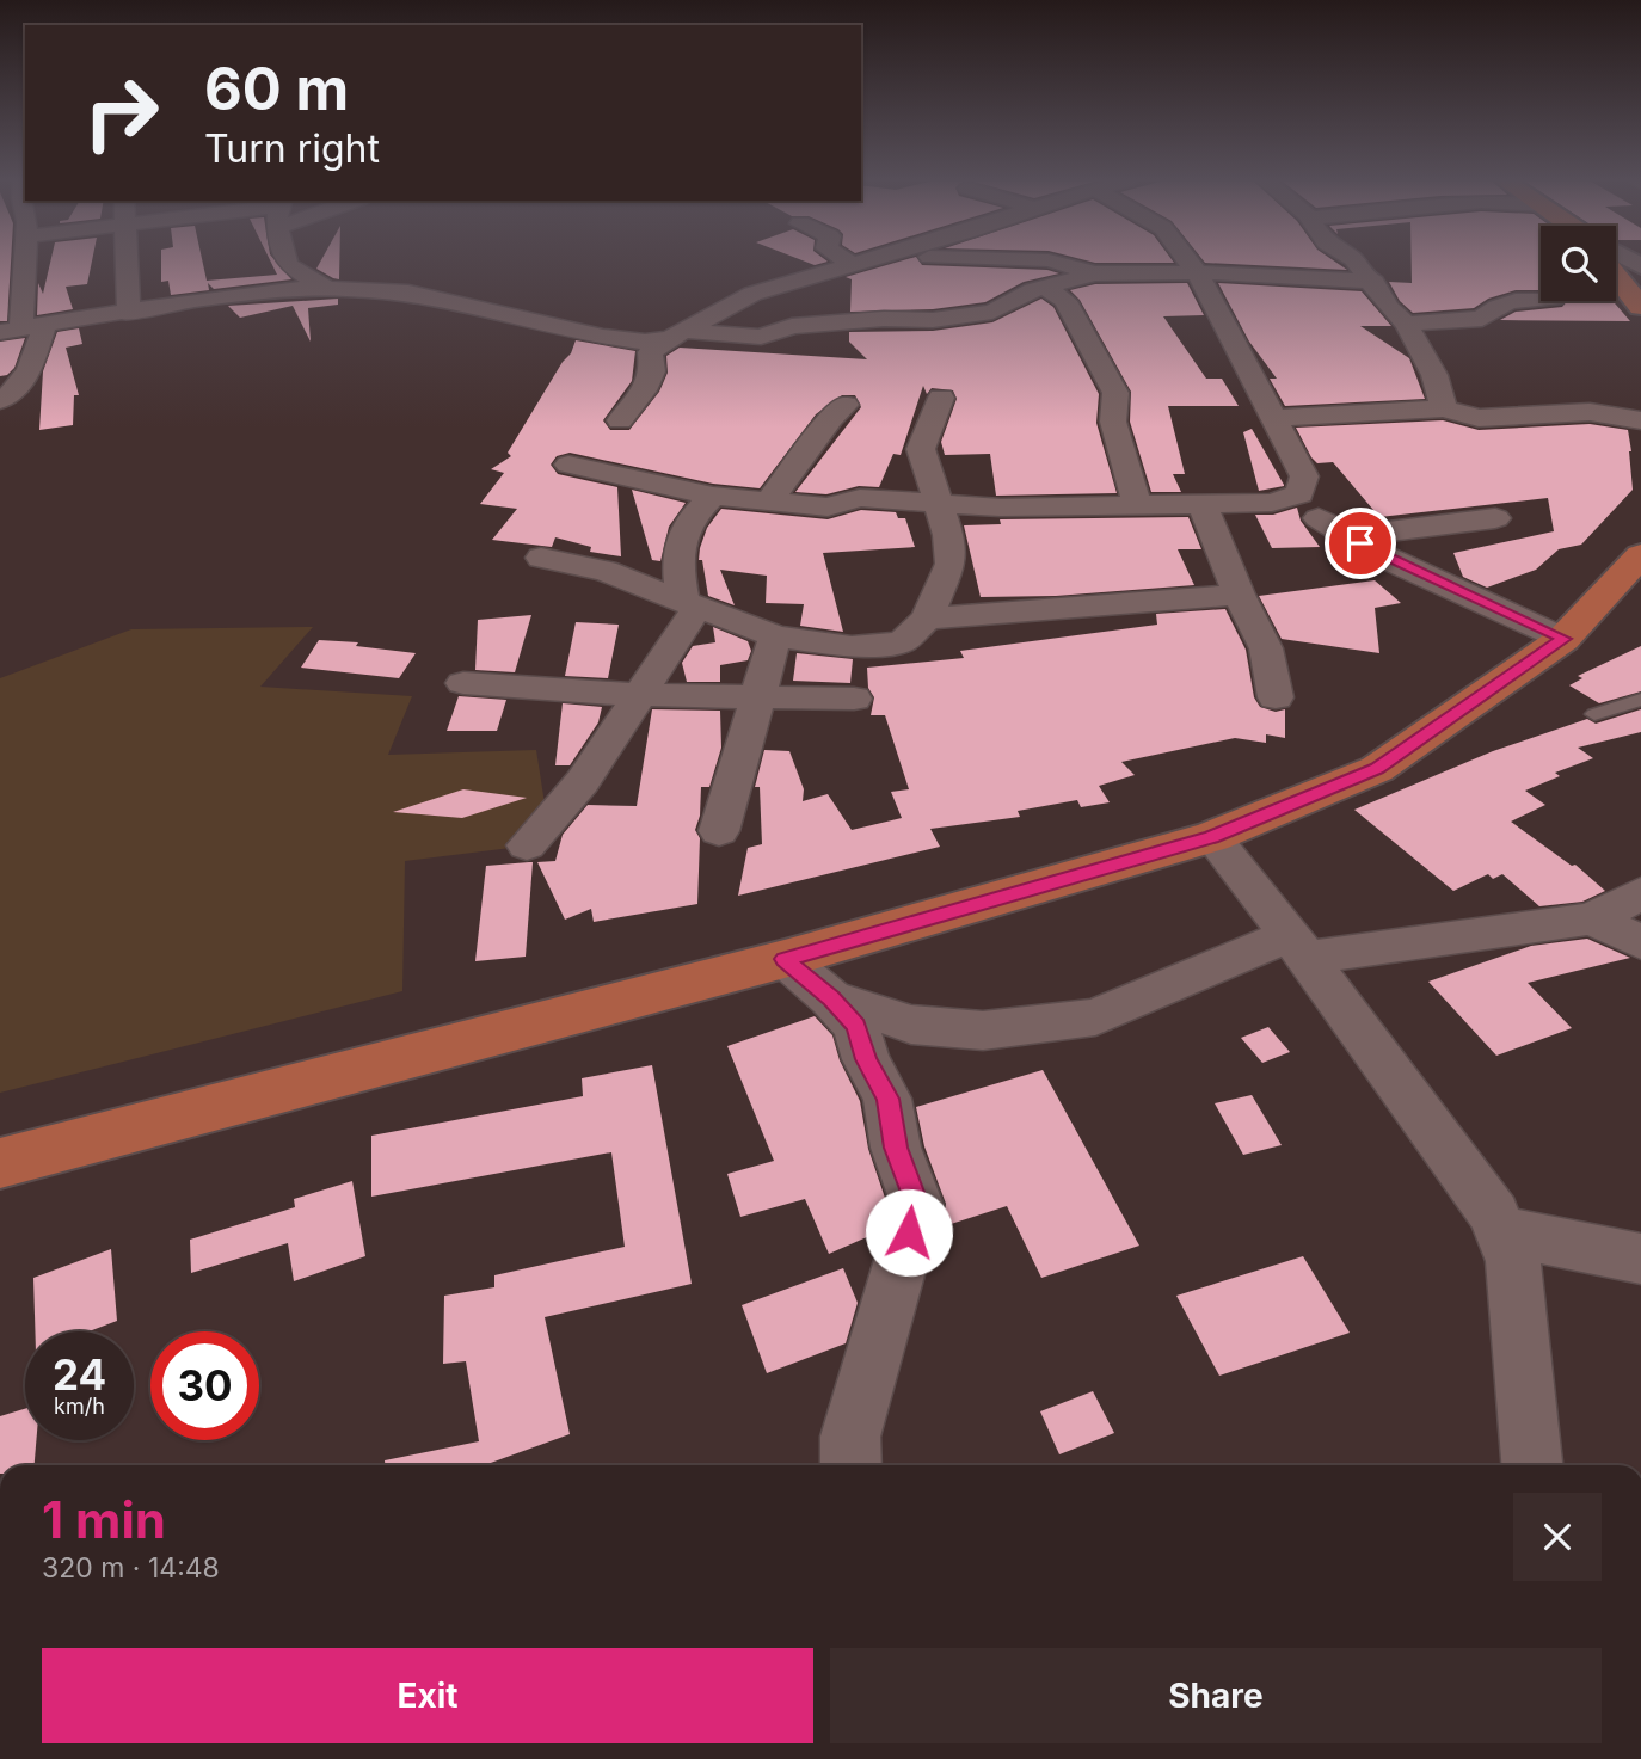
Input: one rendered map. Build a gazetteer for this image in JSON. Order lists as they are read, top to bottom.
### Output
{
  "page": {
    "turn": ["60 m", "Turn right"],
    "speed": "24 km/h",
    "limit": "30",
    "heading": ["1 min", "320 m · 14:48"],
    "buttons": ["Exit", "Share"]
  }
}
